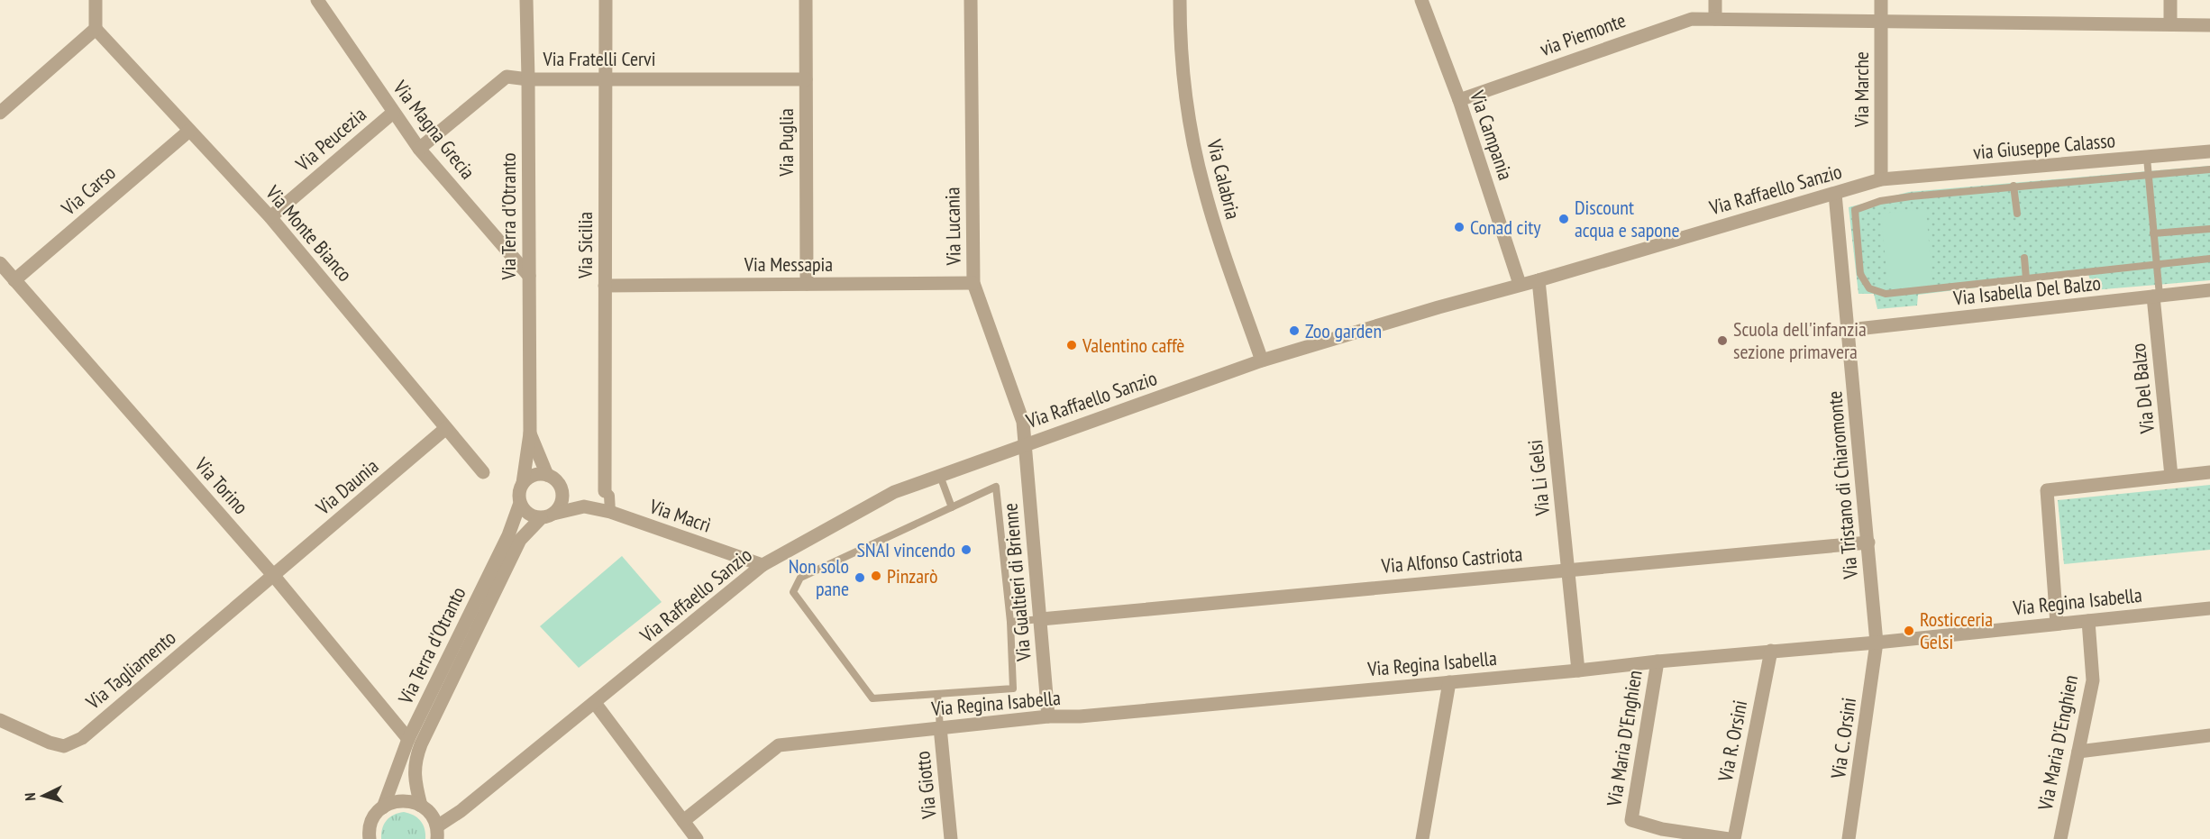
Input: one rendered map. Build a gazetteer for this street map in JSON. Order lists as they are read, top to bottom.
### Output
{
  "streets": {
    "street": [
      "via Piemonte",
      "Via Fratelli Cervi",
      "Via Marche",
      "Via Magna Grecia",
      "Via Campania",
      "Via Peucezia",
      "Via Puglia",
      "via Giuseppe Calasso",
      "Via Calabria",
      "Via Raffaello Sanzio",
      "Via Carso",
      "Via Terra d'Otranto",
      "Via Lucania",
      "Via Monte Bianco",
      "Via Sicilia",
      "Via Messapia",
      "Via Isabella Del Balzo",
      "Via Del Balzo",
      "Via Li Gelsi",
      "Via Tristano di Chiaromonte",
      "Via Torino",
      "Via Daunia",
      "Via Macrì",
      "Via Alfonso Castriota",
      "Via Gualtieri di Brienne",
      "Via Regina Isabella",
      "Via Tagliamento",
      "Via Maria D'Enghien",
      "Via C. Orsini",
      "Via R. Orsini",
      "Via Giotto"
    ]
  },
  "crossings": [
    ["via Piemonte", "Via Marche"],
    ["via Piemonte", "Via Campania"],
    ["Via Fratelli Cervi", "Via Magna Grecia"],
    ["Via Fratelli Cervi", "Via Puglia"],
    ["Via Fratelli Cervi", "Via Terra d'Otranto"],
    ["Via Fratelli Cervi", "Via Sicilia"],
    ["Via Marche", "via Giuseppe Calasso"],
    ["Via Marche", "Via Raffaello Sanzio"],
    ["Via Magna Grecia", "Via Peucezia"],
    ["Via Magna Grecia", "Via Terra d'Otranto"],
    ["Via Campania", "Via Raffaello Sanzio"],
    ["Via Peucezia", "Via Monte Bianco"],
    ["Via Puglia", "Via Messapia"],
    ["via Giuseppe Calasso", "Via Raffaello Sanzio"],
    ["Via Calabria", "Via Raffaello Sanzio"],
    ["Via Raffaello Sanzio", "Via Lucania"],
    ["Via Raffaello Sanzio", "Via Li Gelsi"],
    ["Via Raffaello Sanzio", "Via Tristano di Chiaromonte"],
    ["Via Raffaello Sanzio", "Via Macrì"],
    ["Via Raffaello Sanzio", "Via Gualtieri di Brienne"],
    ["Via Carso", "Via Monte Bianco"],
    ["Via Carso", "Via Torino"],
    ["Via Terra d'Otranto", "Via Torino"],
    ["Via Terra d'Otranto", "Via Macrì"],
    ["Via Lucania", "Via Messapia"],
    ["Via Lucania", "Via Gualtieri di Brienne"],
    ["Via Monte Bianco", "Via Daunia"],
    ["Via Sicilia", "Via Messapia"],
    ["Via Isabella Del Balzo", "Via Del Balzo"],
    ["Via Isabella Del Balzo", "Via Tristano di Chiaromonte"],
    ["Via Li Gelsi", "Via Alfonso Castriota"],
    ["Via Li Gelsi", "Via Regina Isabella"],
    ["Via Tristano di Chiaromonte", "Via Alfonso Castriota"],
    ["Via Tristano di Chiaromonte", "Via Regina Isabella"],
    ["Via Tristano di Chiaromonte", "Via C. Orsini"],
    ["Via Torino", "Via Daunia"],
    ["Via Torino", "Via Tagliamento"],
    ["Via Daunia", "Via Tagliamento"],
    ["Via Alfonso Castriota", "Via Gualtieri di Brienne"],
    ["Via Gualtieri di Brienne", "Via Regina Isabella"],
    ["Via Regina Isabella", "Via Maria D'Enghien"],
    ["Via Regina Isabella", "Via C. Orsini"],
    ["Via Regina Isabella", "Via R. Orsini"],
    ["Via Regina Isabella", "Via Giotto"]
  ],
  "places": [
    "Discount acqua e sapone",
    "Conad city",
    "Zoo garden",
    "Scuola dell'infanzia sezione primavera",
    "Valentino caffè",
    "SNAI vincendo",
    "Pinzarò",
    "Non solo pane",
    "Rosticceria Gelsi"
  ],
  "north": "left"
}
